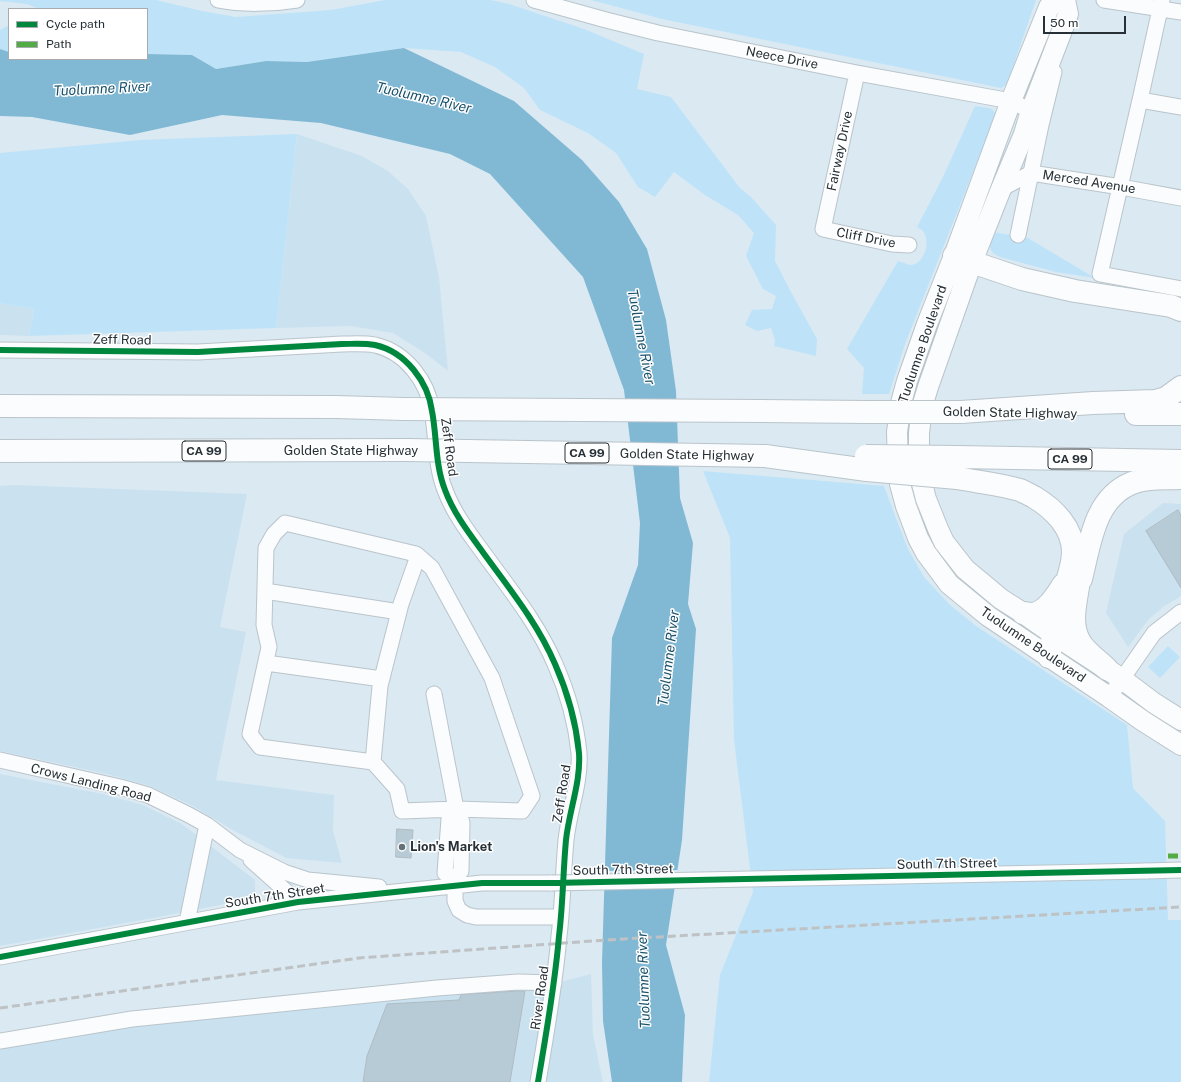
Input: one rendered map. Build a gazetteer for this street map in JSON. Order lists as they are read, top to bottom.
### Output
{
  "streets": {
    "highway": ["Golden State Highway", "CA 99"],
    "main road": ["Tuolumne Boulevard"],
    "street": [
      "Neece Drive",
      "Fairway Drive",
      "Merced Avenue",
      "Cliff Drive",
      "Zeff Road",
      "Crows Landing Road",
      "South 7th Street",
      "River Road"
    ]
  },
  "crossings": [
    ["Neece Drive", "Fairway Drive"],
    ["Neece Drive", "Tuolumne Boulevard"],
    ["Fairway Drive", "Cliff Drive"],
    ["Merced Avenue", "Tuolumne Boulevard"],
    ["Zeff Road", "River Road"],
    ["Golden State Highway", "CA 99"],
    ["Crows Landing Road", "South 7th Street"]
  ],
  "water": ["Tuolumne River"],
  "places": ["Lion's Market"],
  "legend": ["Cycle path", "Path"],
  "scale_bar": "50 m"
}
